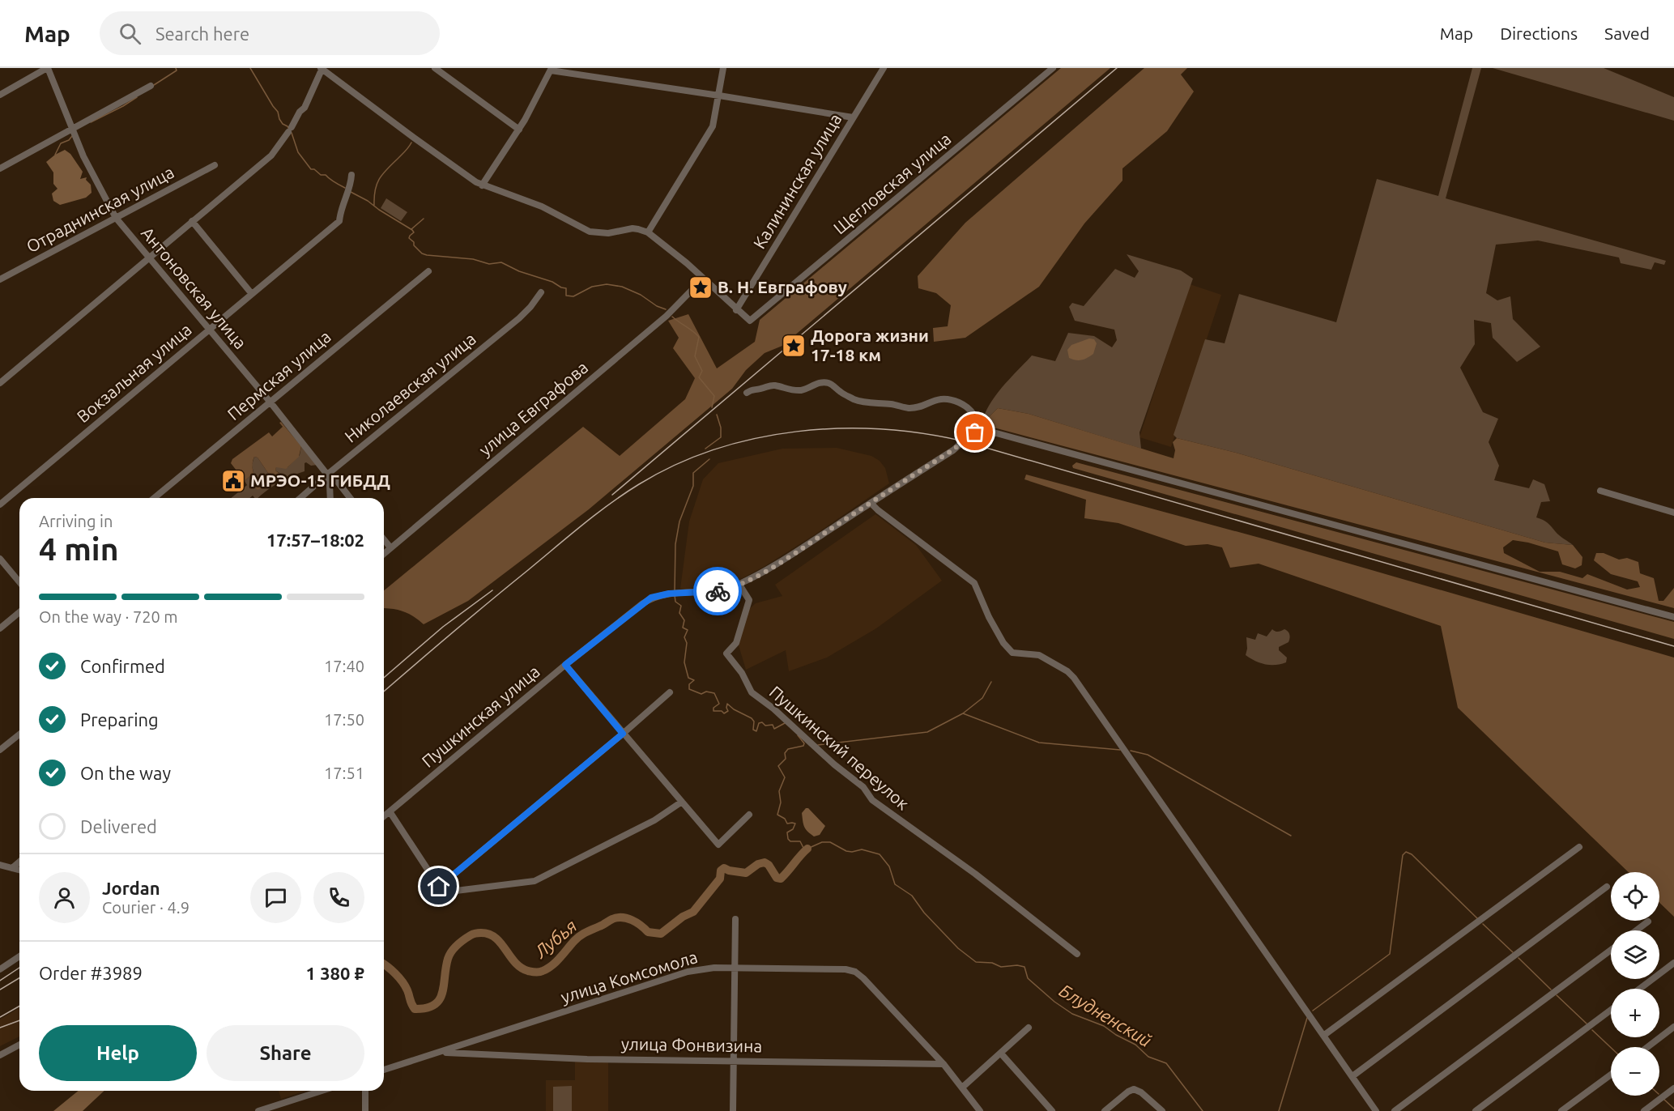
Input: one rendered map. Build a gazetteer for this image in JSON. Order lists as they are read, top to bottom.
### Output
{
  "streets": {
    "street": [
      "Калининская улица",
      "Щегловская улица",
      "Отраднинская улица",
      "Антоновская улица",
      "Вокзальная улица",
      "Пермская улица",
      "Николаевская улица",
      "улица Евграфова",
      "Пушкинская улица",
      "Пушкинский переулок",
      "улица Комсомола",
      "улица Фонвизина"
    ]
  },
  "crossings": [
    ["Калининская улица", "Щегловская улица"],
    ["Отраднинская улица", "Антоновская улица"],
    ["Антоновская улица", "Вокзальная улица"],
    ["Антоновская улица", "Пермская улица"],
    ["Антоновская улица", "Николаевская улица"],
    ["Пушкинская улица", "Пушкинский переулок"],
    ["улица Комсомола", "улица Фонвизина"]
  ],
  "water": ["Лубья", "Блудненский"],
  "places": {
    "place": ["В. Н. Евграфову", "Дорога жизни 17-18 км"],
    "public building": ["МРЭО-15 ГИБДД"]
  },
  "page": {
    "header": "Map",
    "search": "Search here",
    "nav": ["Map", "Directions", "Saved"],
    "heading": ["4 min", "Arriving in", "17:57–18:02"],
    "panel": [
      "Jordan",
      "Courier · 4.9",
      "Order #3989",
      "1 380 ₽"
    ],
    "bar": "On the way · 720 m",
    "list": [
      ["Confirmed", "17:40"],
      ["Preparing", "17:50"],
      ["On the way", "17:51"],
      "Delivered"
    ],
    "map_buttons": ["+", "−"],
    "buttons": ["Help", "Share"]
  }
}
